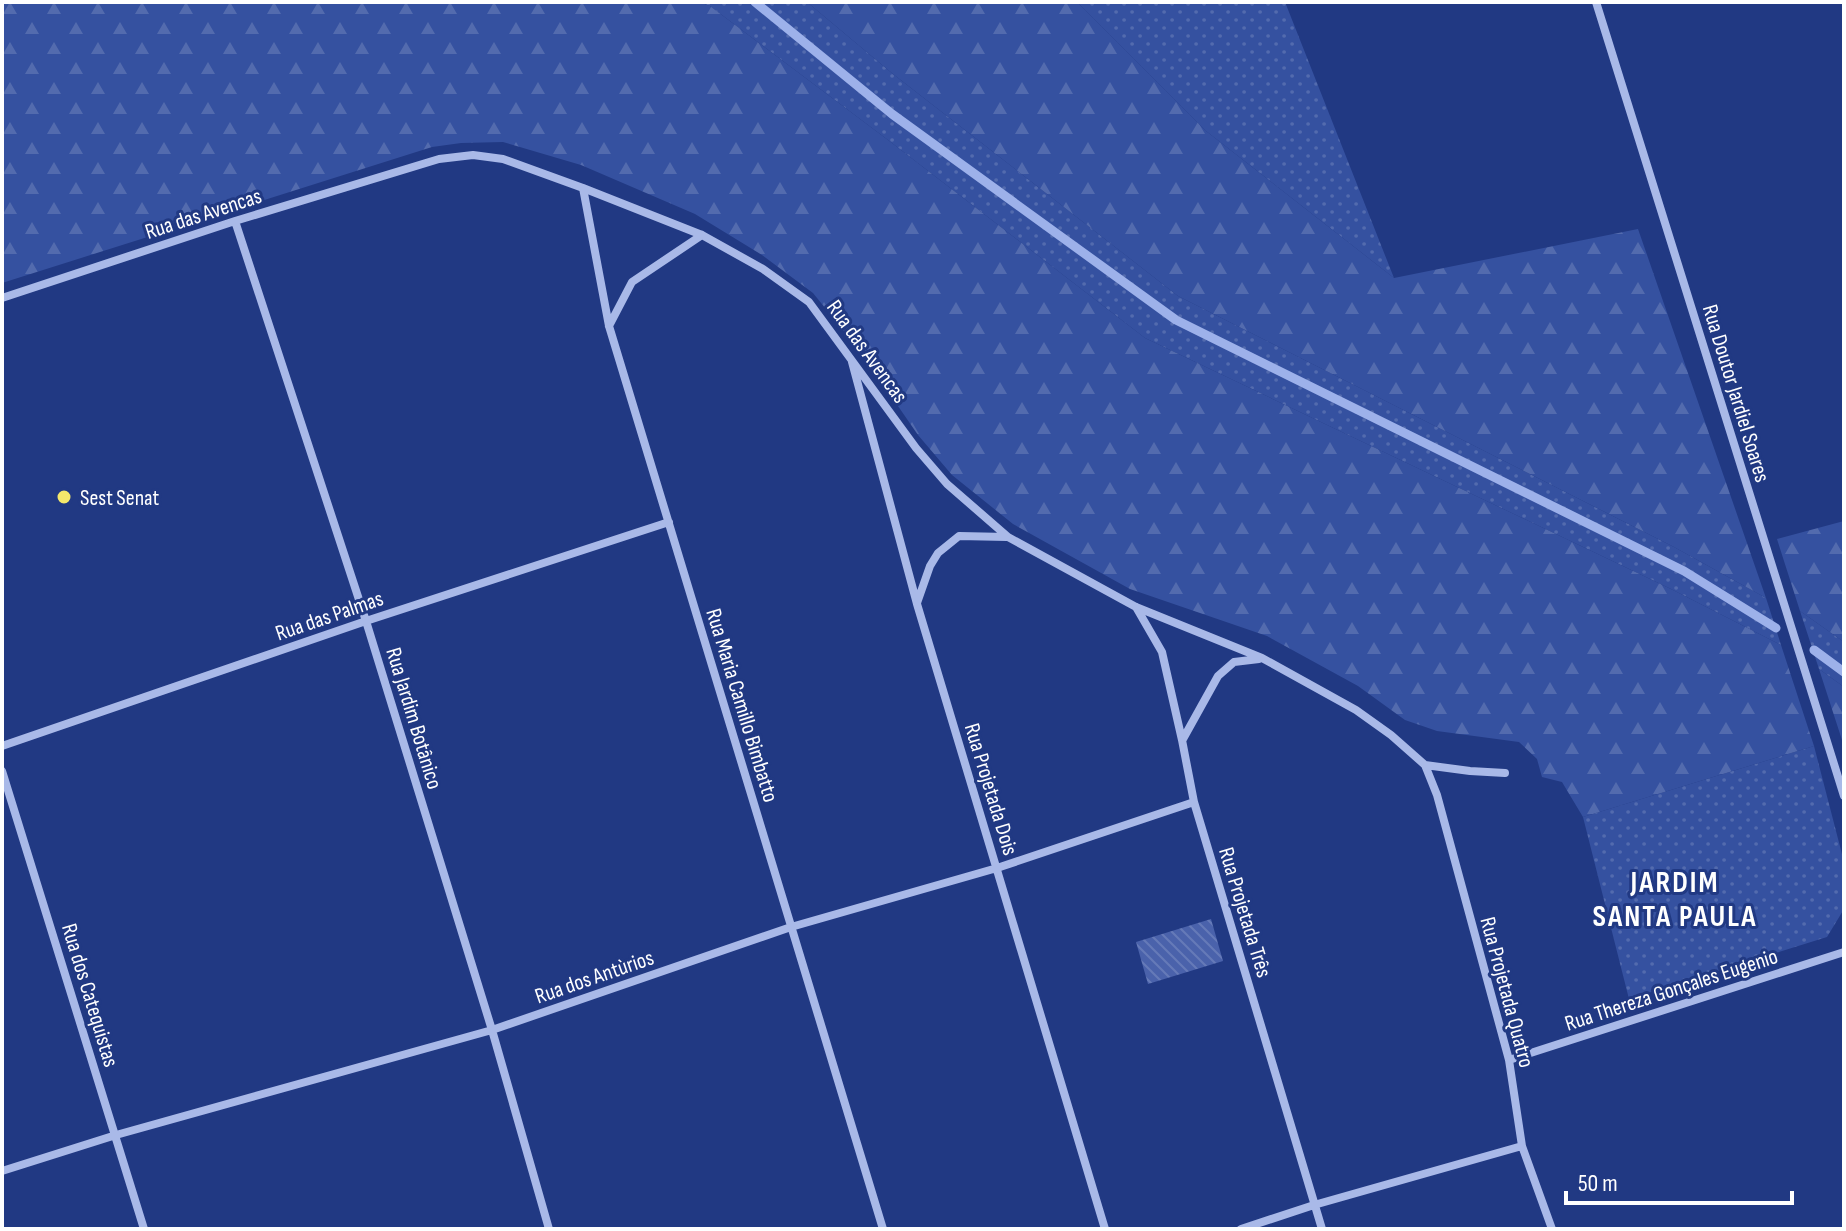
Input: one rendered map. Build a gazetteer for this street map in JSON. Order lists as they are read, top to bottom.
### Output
{
  "streets": {
    "street": [
      "Rua das Avencas",
      "Rua Doutor Jardiel Soares",
      "Rua das Palmas",
      "Rua Maria Camillo Bimbatto",
      "Rua Jardim Botânico",
      "Rua Projetada Dois",
      "Rua Projetada Três",
      "Rua dos Antùrios",
      "Rua Thereza Gonçales Eugenio",
      "Rua Projetada Quatro",
      "Rua dos Catequistas"
    ]
  },
  "crossings": [
    ["Rua das Avencas", "Rua Maria Camillo Bimbatto"],
    ["Rua das Avencas", "Rua Jardim Botânico"],
    ["Rua das Avencas", "Rua Projetada Dois"],
    ["Rua das Avencas", "Rua Projetada Três"],
    ["Rua das Avencas", "Rua Projetada Quatro"],
    ["Rua das Palmas", "Rua Maria Camillo Bimbatto"],
    ["Rua das Palmas", "Rua Jardim Botânico"],
    ["Rua Maria Camillo Bimbatto", "Rua dos Antùrios"],
    ["Rua Jardim Botânico", "Rua dos Antùrios"],
    ["Rua Projetada Dois", "Rua dos Antùrios"],
    ["Rua Projetada Três", "Rua dos Antùrios"],
    ["Rua dos Antùrios", "Rua dos Catequistas"],
    ["Rua Thereza Gonçales Eugenio", "Rua Projetada Quatro"]
  ],
  "districts": ["JARDIM SANTA PAULA"],
  "places": ["Sest Senat"],
  "scale_bar": "50 m"
}
